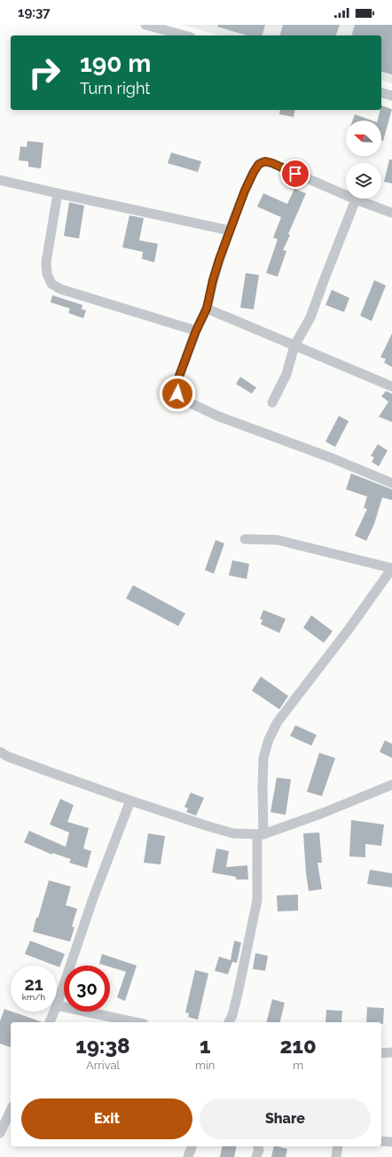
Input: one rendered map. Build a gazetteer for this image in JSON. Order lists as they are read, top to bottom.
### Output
{
  "north": "left",
  "page": {
    "status": "19:37",
    "turn": ["190 m", "Turn right"],
    "speed": "21 km/h",
    "limit": "30",
    "eta": [
      "19:38",
      "Arrival",
      "1",
      "min",
      "210",
      "m"
    ],
    "buttons": ["Exit", "Share"]
  }
}
